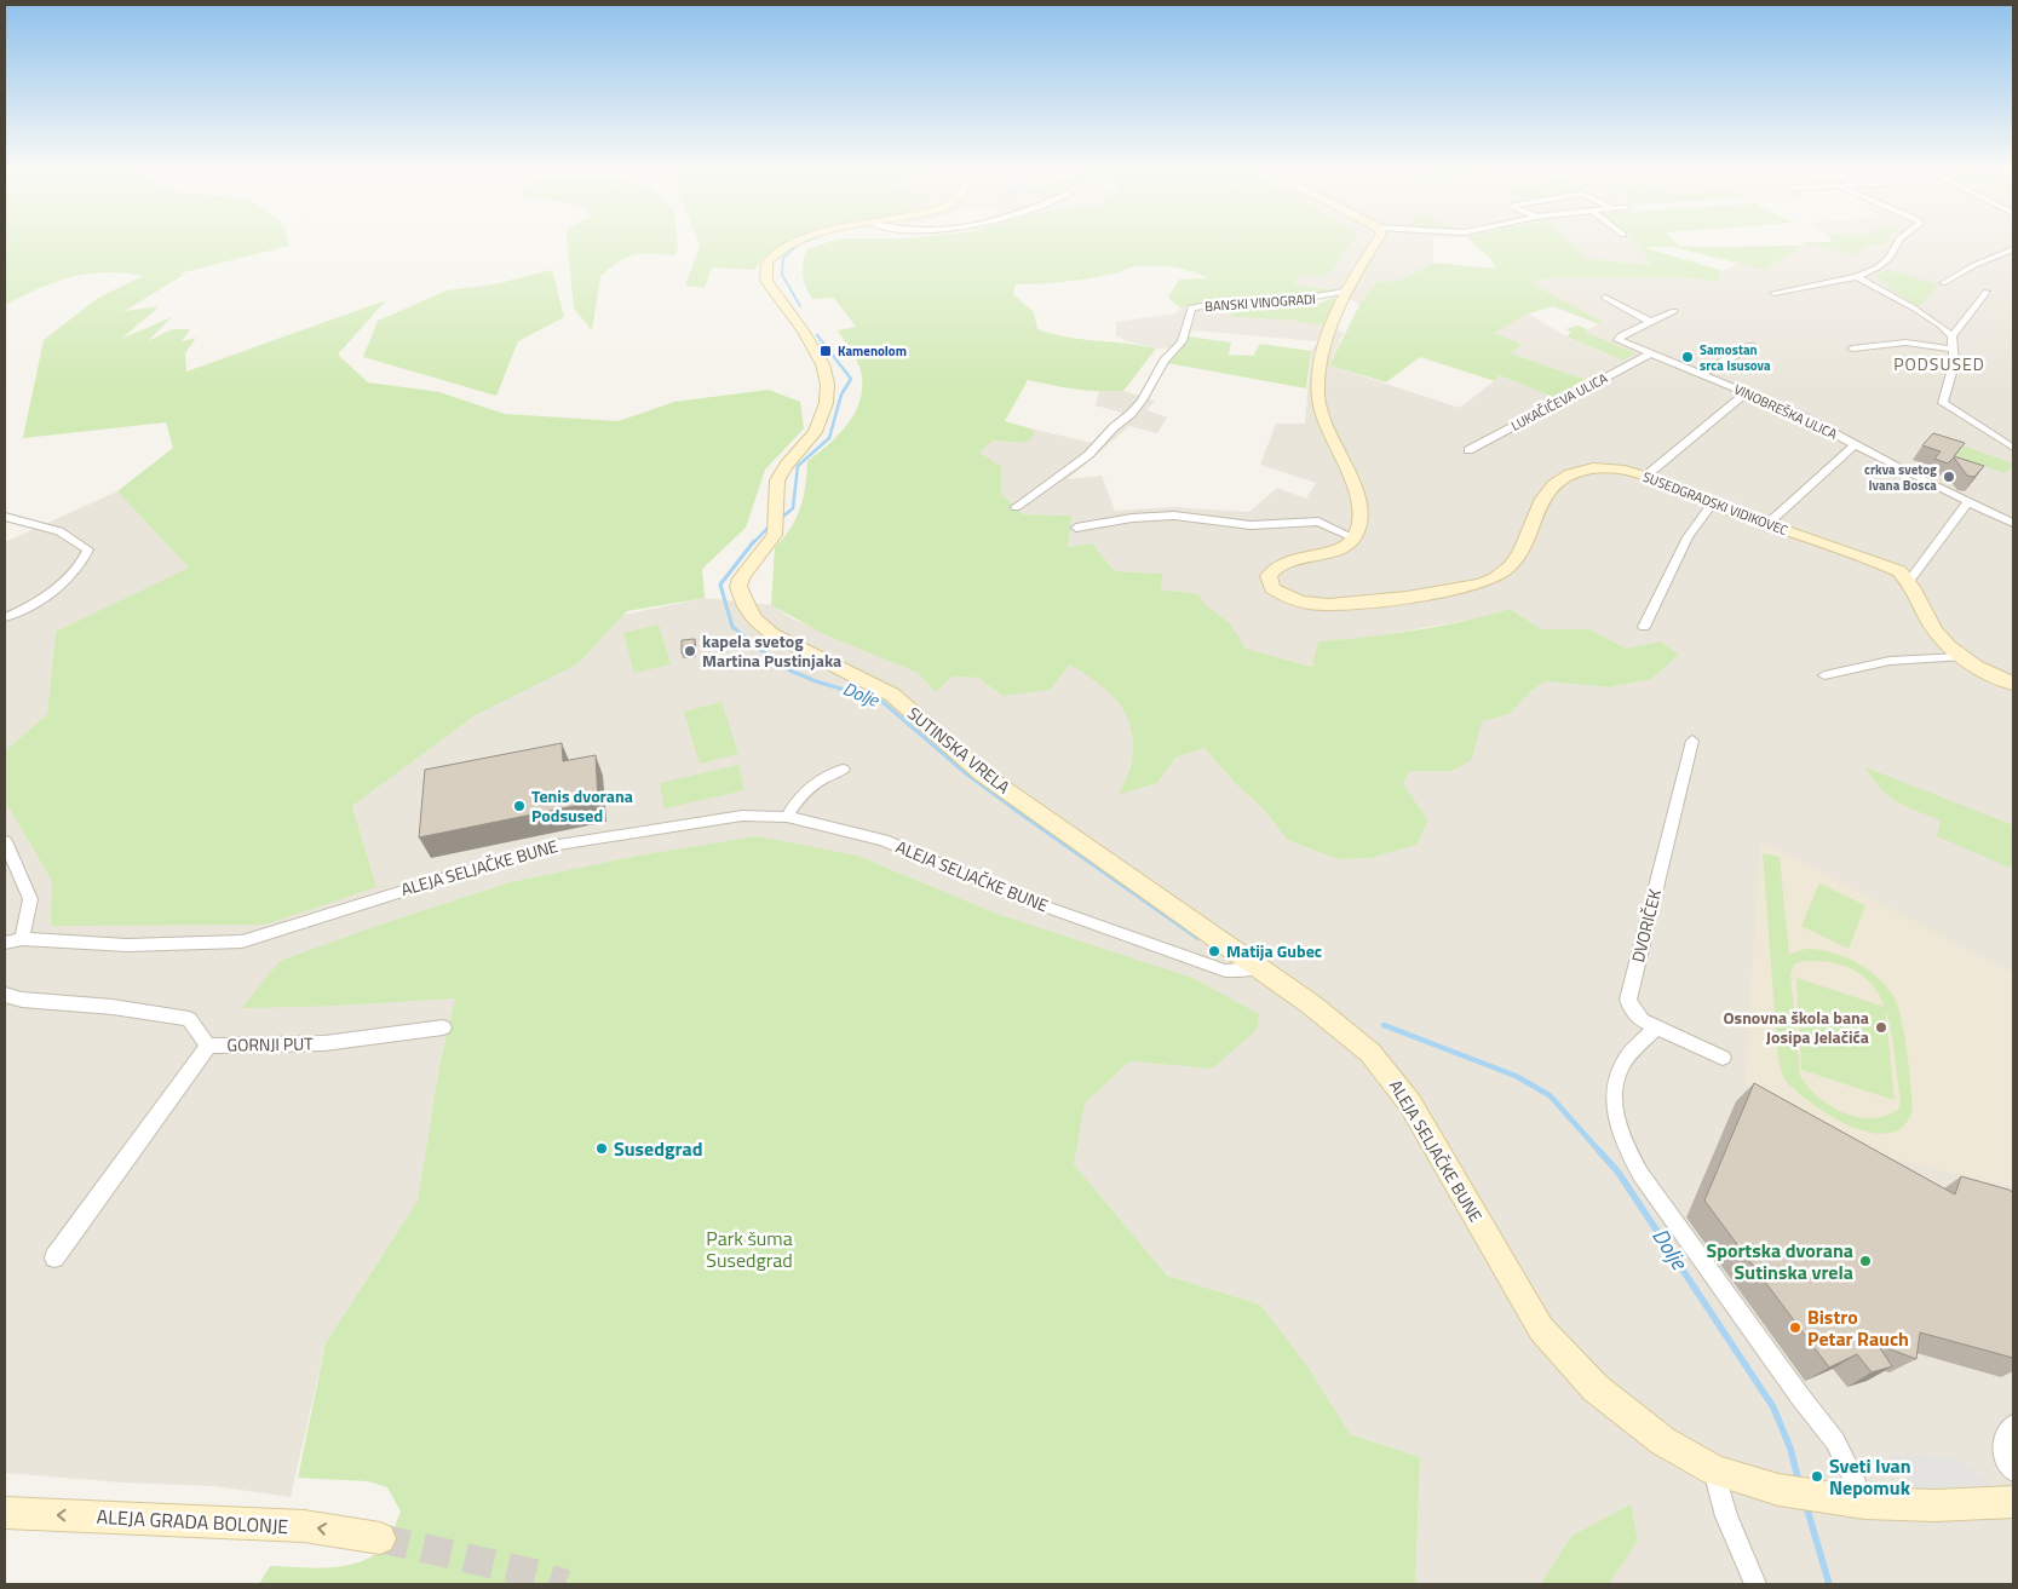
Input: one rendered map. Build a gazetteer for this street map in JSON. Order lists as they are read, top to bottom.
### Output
{
  "streets": {
    "street": [
      "BANSKI VINOGRADI",
      "LUKAČIĆEVA ULICA",
      "VINOBREŠKA ULICA",
      "SUSEDGRADSKI VIDIKOVEC",
      "SUTINSKA VRELA",
      "ALEJA SELJAČKE BUNE",
      "DVORIČEK",
      "GORNJI PUT",
      "ALEJA GRADA BOLONJE"
    ]
  },
  "crossings": [
    ["BANSKI VINOGRADI", "SUSEDGRADSKI VIDIKOVEC"],
    ["LUKAČIĆEVA ULICA", "VINOBREŠKA ULICA"],
    ["SUTINSKA VRELA", "ALEJA SELJAČKE BUNE"]
  ],
  "one_way": ["ALEJA GRADA BOLONJE"],
  "districts": ["PODSUSED"],
  "water": ["Dolje"],
  "parks": ["Park šuma Susedgrad"],
  "places": {
    "transit": ["Kamenolom"],
    "other": [
      "Samostan srca Isusova",
      "crkva svetog Ivana Bosca",
      "kapela svetog Martina Pustinjaka",
      "Tenis dvorana Podsused",
      "Matija Gubec",
      "Osnovna škola bana Josipa Jelačića",
      "Susedgrad",
      "Sportska dvorana Sutinska vrela",
      "Bistro Petar Rauch",
      "Sveti Ivan Nepomuk"
    ]
  }
}
